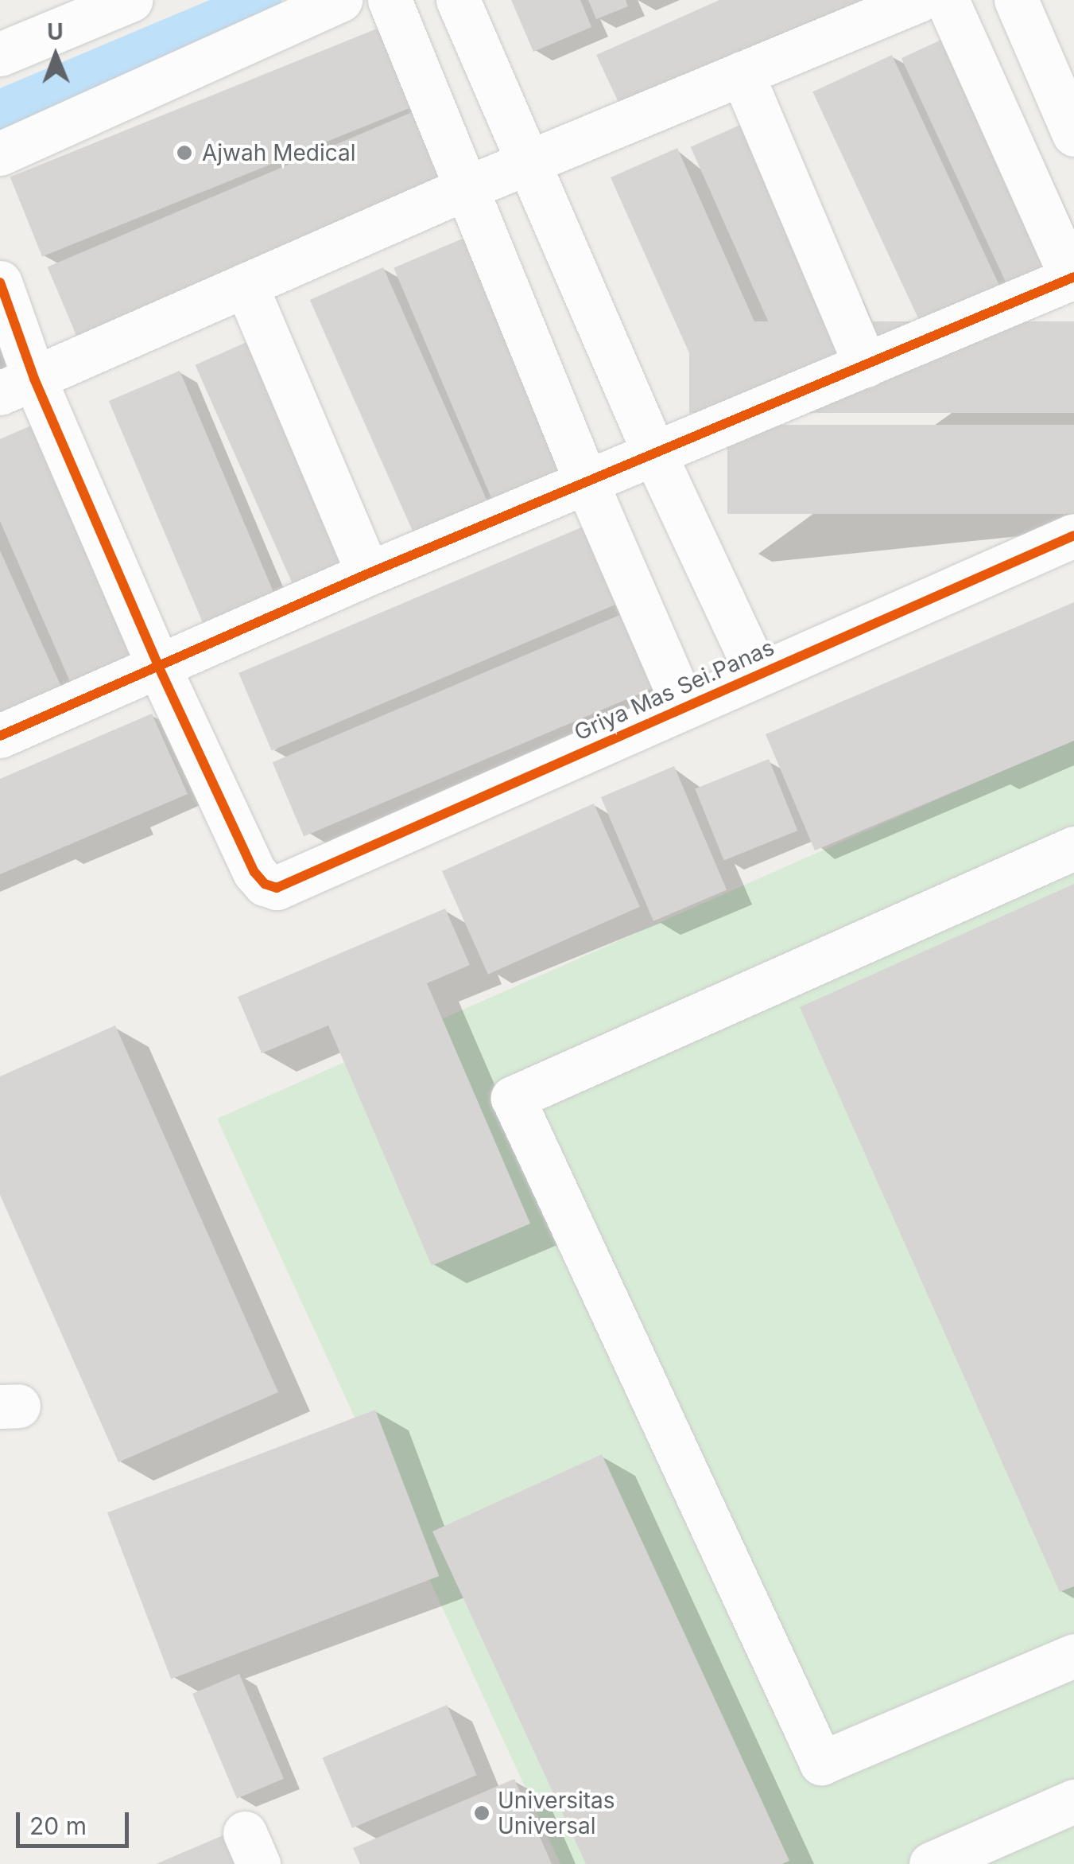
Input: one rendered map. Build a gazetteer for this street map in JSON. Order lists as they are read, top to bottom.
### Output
{
  "streets": {
    "street": ["Griya Mas Sei.Panas"]
  },
  "places": ["Ajwah Medical", "Universitas Universal"],
  "scale_bar": "20 m",
  "north": "top"
}
